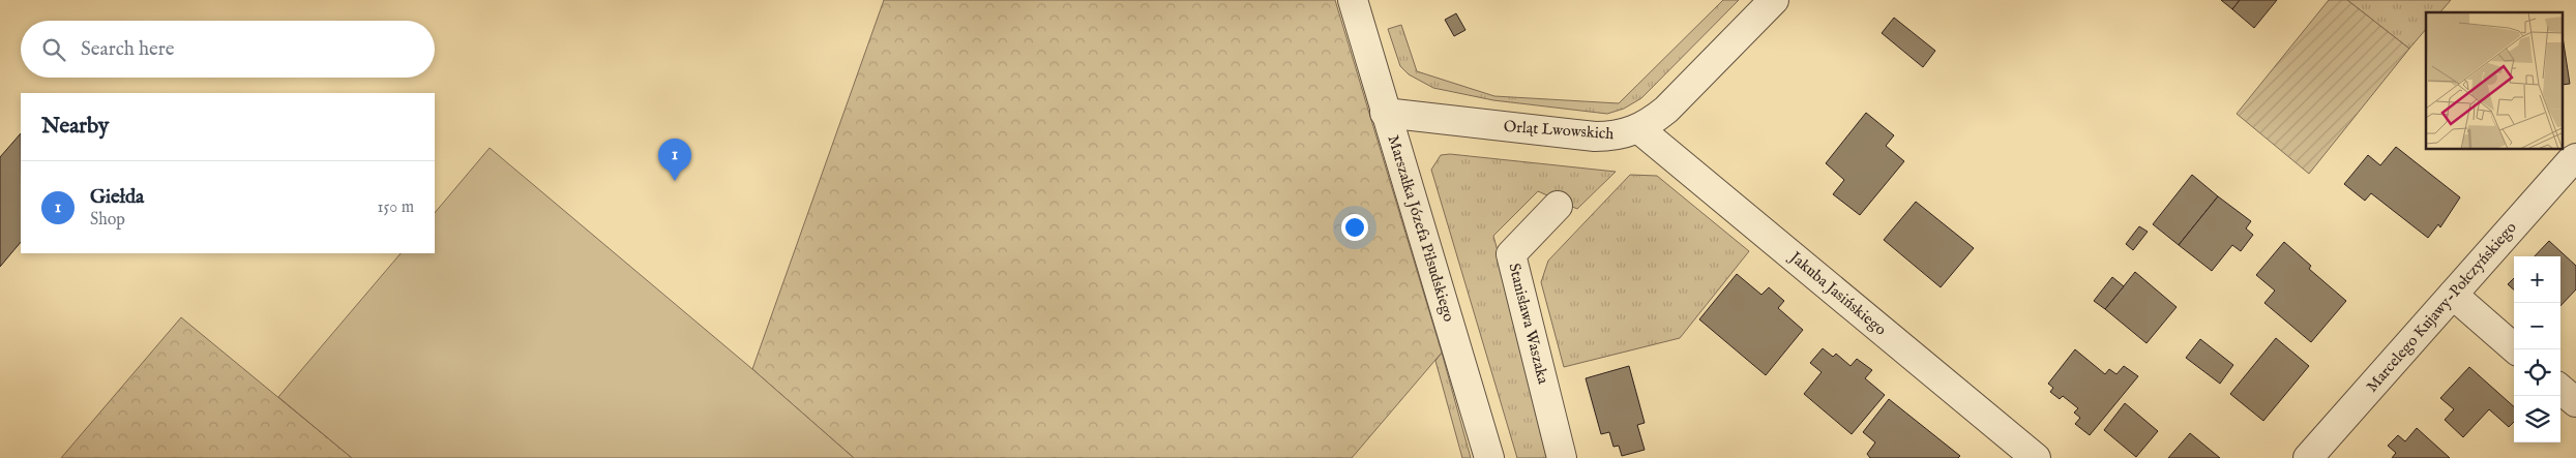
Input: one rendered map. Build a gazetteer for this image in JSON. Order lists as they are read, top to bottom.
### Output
{
  "streets": {
    "street": [
      "Orląt Lwowskich",
      "Marszałka Józefa Piłsudskiego",
      "Jakuba Jasińskiego",
      "Marcelego Kujawy-Połczyńskiego",
      "Stanisława Waszaka"
    ]
  },
  "crossings": [
    ["Orląt Lwowskich", "Marszałka Józefa Piłsudskiego"],
    ["Orląt Lwowskich", "Jakuba Jasińskiego"]
  ],
  "page": {
    "search": "Search here",
    "heading": "Nearby",
    "pins": "1",
    "list": [
      {
        "mark": "1",
        "name": "Giełda",
        "note": "Shop",
        "value": "150 m"
      }
    ],
    "map_buttons": ["+", "−"]
  }
}
